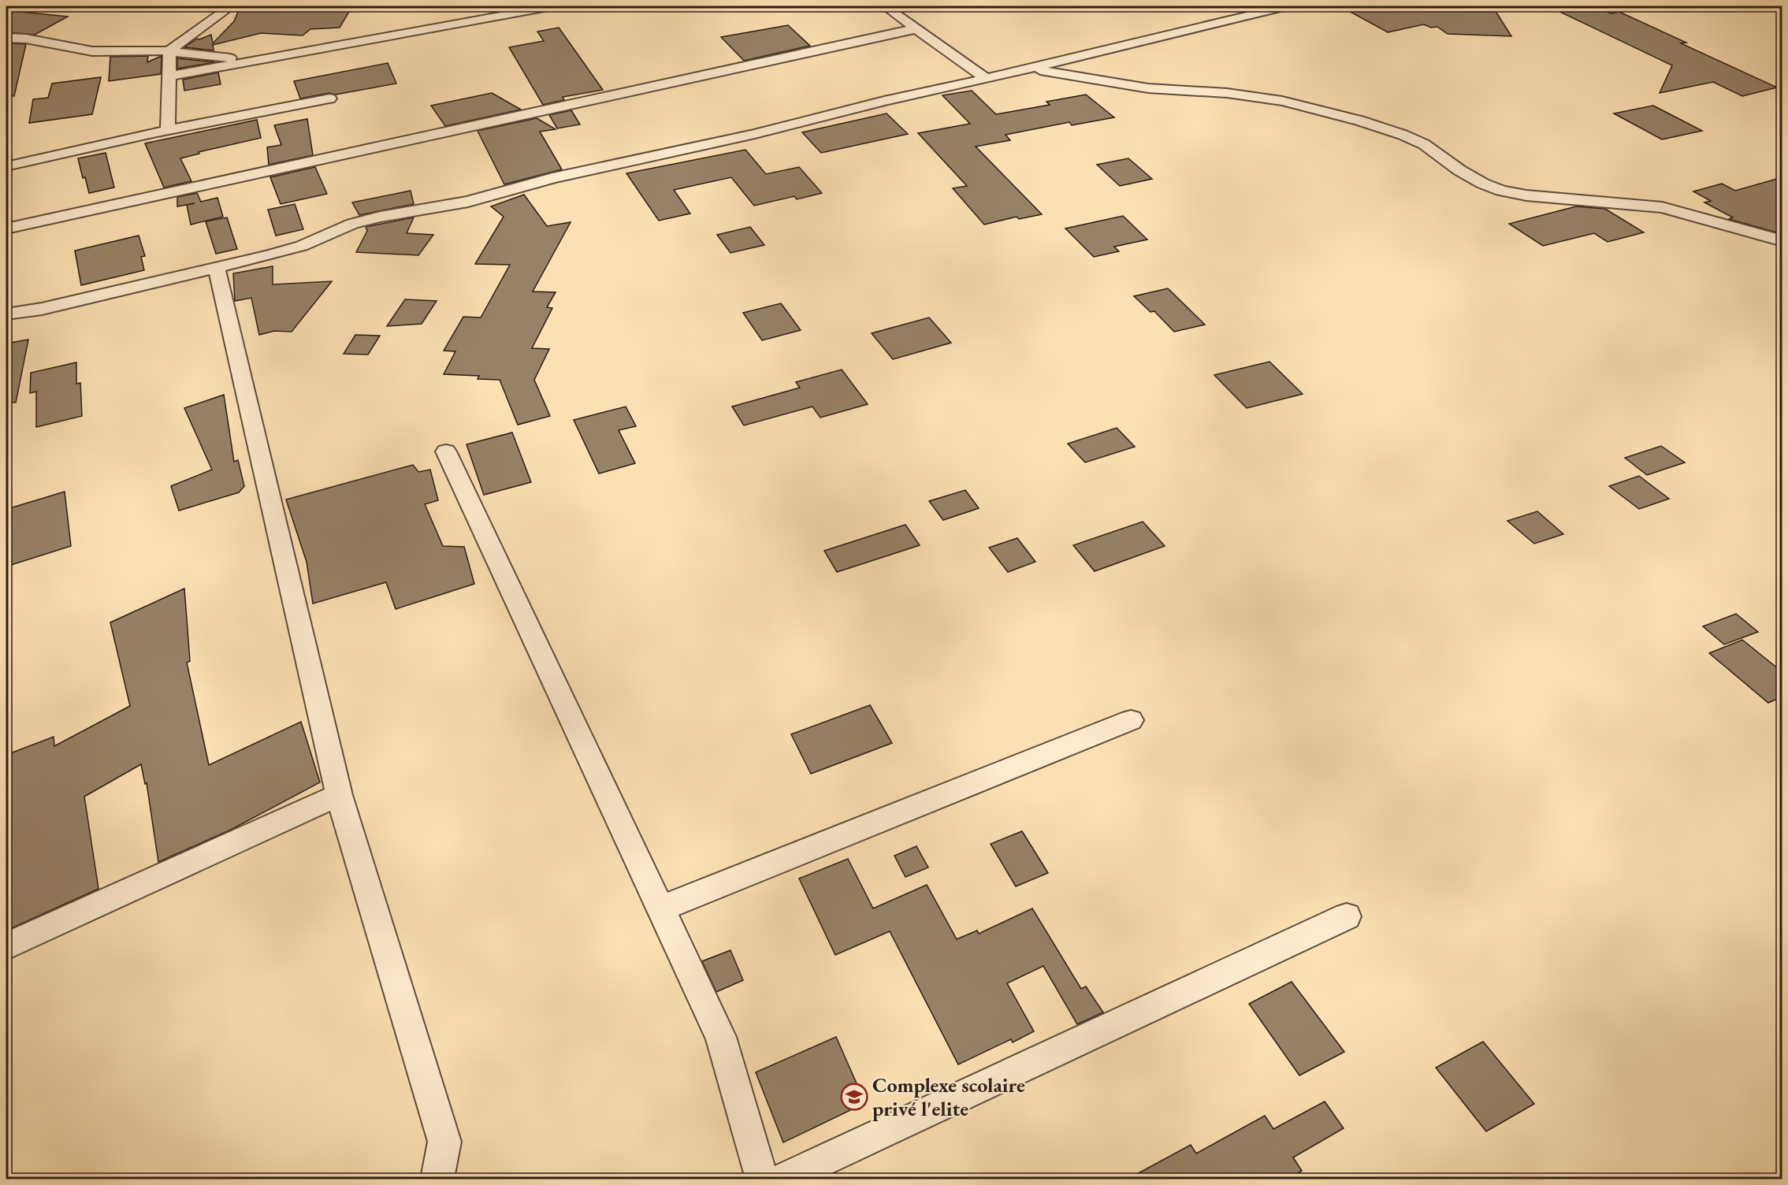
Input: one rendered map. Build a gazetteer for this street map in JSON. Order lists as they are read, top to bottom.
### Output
{
  "places": {
    "school or university": ["Complexe scolaire privé l'elite"]
  }
}
